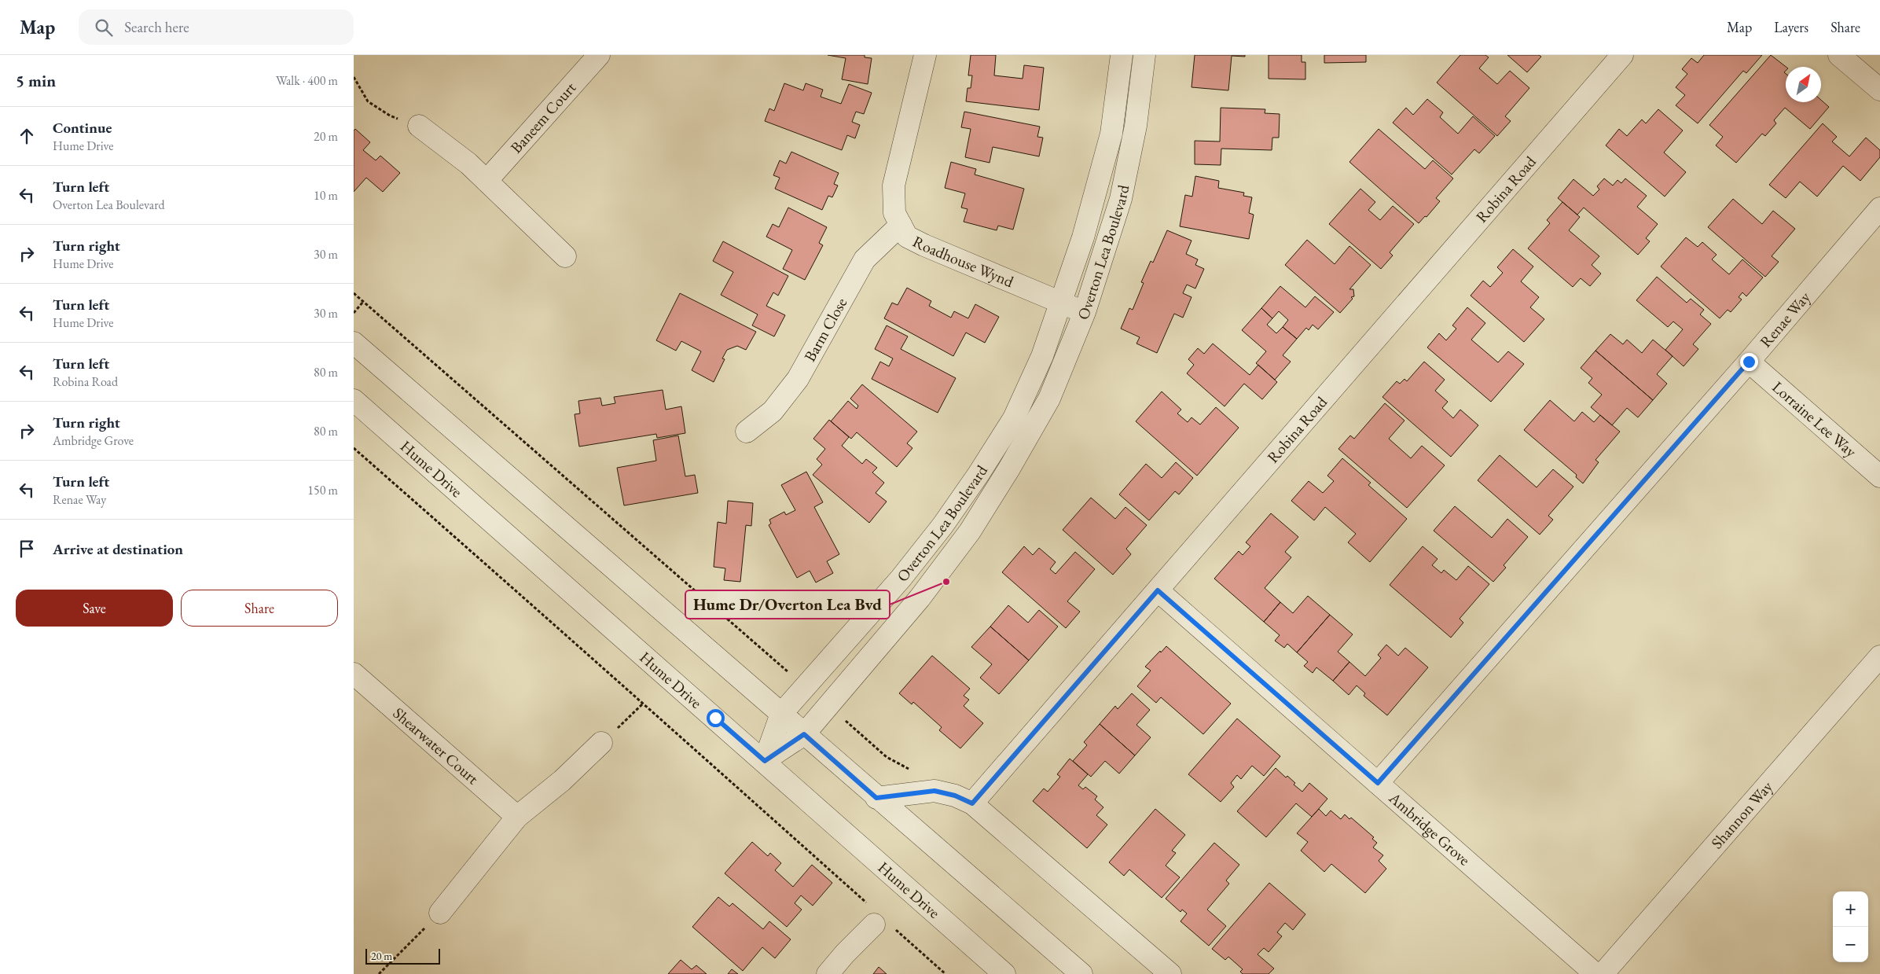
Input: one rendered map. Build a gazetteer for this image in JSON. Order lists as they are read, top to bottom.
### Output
{
  "streets": {
    "street": [
      "Baneem Court",
      "Robina Road",
      "Overton Lea Boulevard",
      "Roadhouse Wynd",
      "Renae Way",
      "Barm Close",
      "Lorraine Lee Way",
      "Hume Drive",
      "Shearwater Court",
      "Shannon Way",
      "Ambridge Grove"
    ]
  },
  "crossings": [
    ["Robina Road", "Ambridge Grove"],
    ["Overton Lea Boulevard", "Roadhouse Wynd"],
    ["Overton Lea Boulevard", "Hume Drive"],
    ["Roadhouse Wynd", "Barm Close"],
    ["Renae Way", "Lorraine Lee Way"],
    ["Renae Way", "Ambridge Grove"]
  ],
  "places": ["Hume Dr/Overton Lea Bvd"],
  "scale_bar": "20 m",
  "north": "top right",
  "page": {
    "header": "Map",
    "search": "Search here",
    "nav": ["Map", "Layers", "Share"],
    "heading": ["5 min", "Walk · 400 m"],
    "list": [
      ["Continue", "Hume Drive", "20 m"],
      ["Turn left", "Overton Lea Boulevard", "10 m"],
      ["Turn right", "Hume Drive", "30 m"],
      ["Turn left", "Hume Drive", "30 m"],
      ["Turn left", "Robina Road", "80 m"],
      ["Turn right", "Ambridge Grove", "80 m"],
      ["Turn left", "Renae Way", "150 m"],
      "Arrive at destination"
    ],
    "buttons": ["Save", "Share"],
    "map_buttons": ["+", "−"],
    "scale": "20 m"
  }
}
